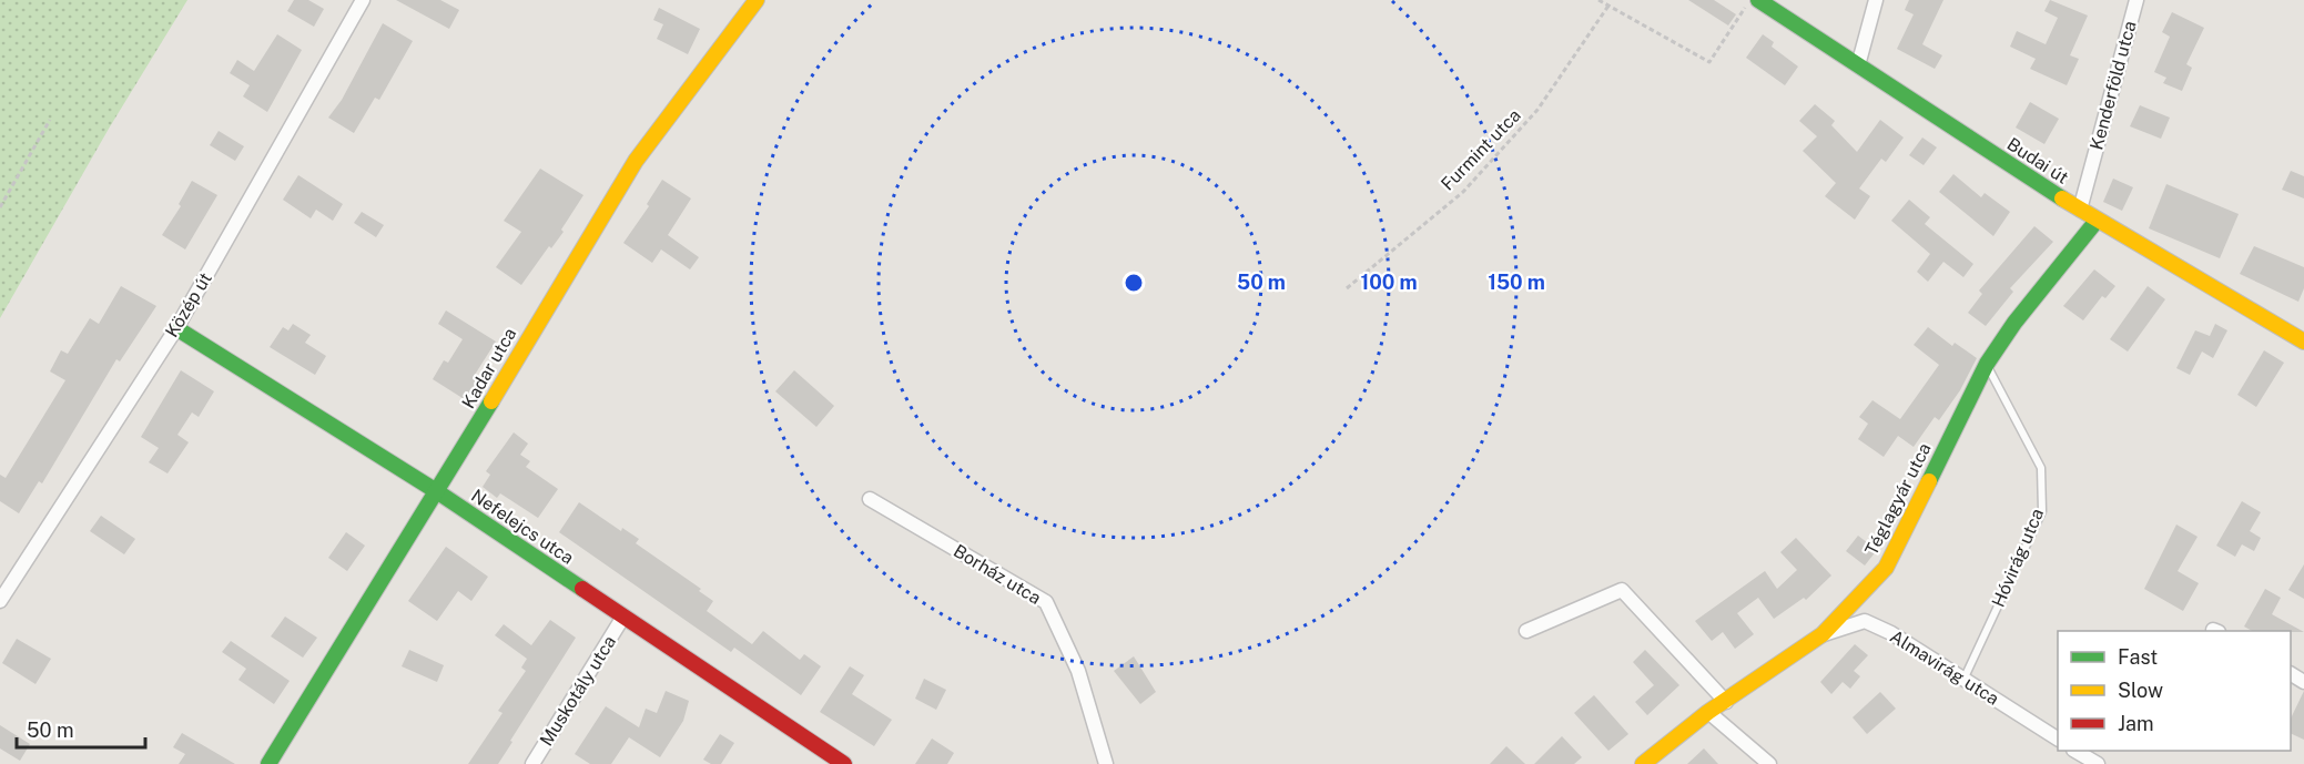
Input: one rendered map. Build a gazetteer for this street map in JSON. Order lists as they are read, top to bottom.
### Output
{
  "streets": {
    "street": [
      "Kenderföld utca",
      "Budai út",
      "Közép út",
      "Kadar utca",
      "Téglagyár utca",
      "Nefelejcs utca",
      "Borház utca",
      "Almavirág utca",
      "Muskotály utca"
    ],
    "lane": ["Hóvirág utca"],
    "path": ["Furmint utca"]
  },
  "crossings": [
    ["Kenderföld utca", "Budai út"],
    ["Budai út", "Téglagyár utca"],
    ["Közép út", "Nefelejcs utca"],
    ["Kadar utca", "Nefelejcs utca"],
    ["Téglagyár utca", "Hóvirág utca"],
    ["Téglagyár utca", "Almavirág utca"],
    ["Nefelejcs utca", "Muskotály utca"],
    ["Hóvirág utca", "Almavirág utca"]
  ],
  "legend": ["Fast", "Slow", "Jam"],
  "scale_bar": "50 m",
  "rings": ["50 m", "100 m", "150 m"]
}
